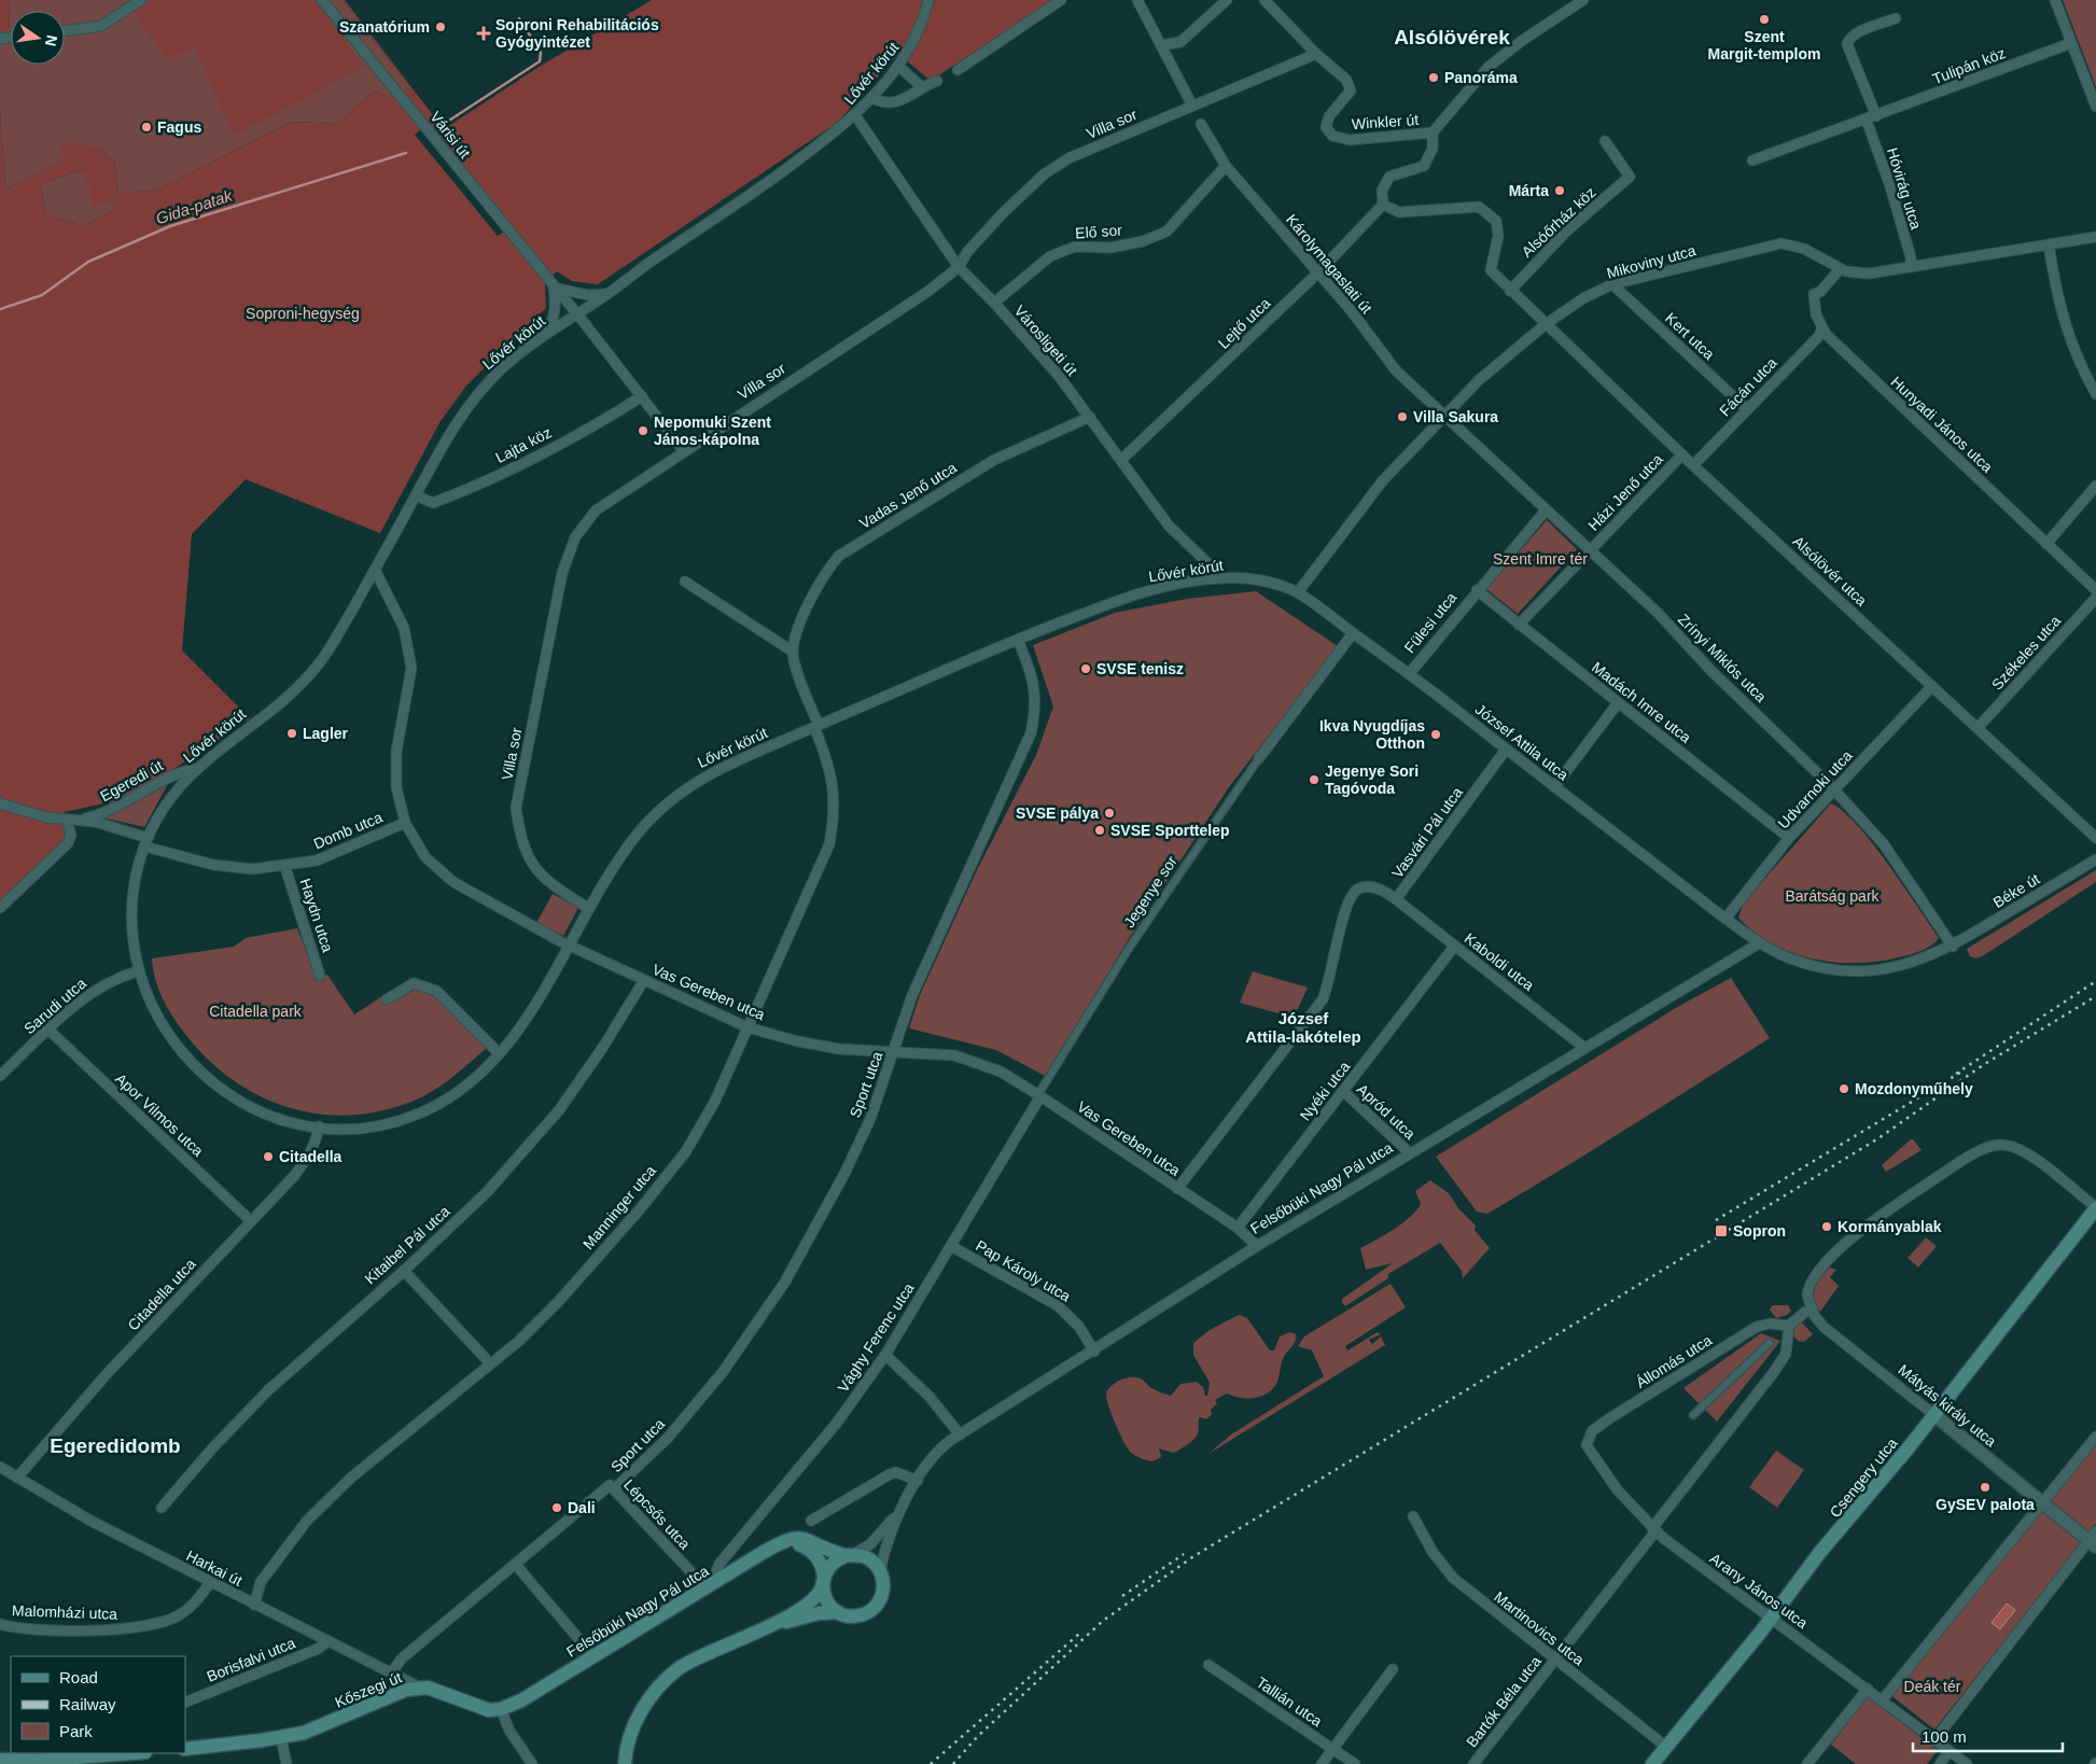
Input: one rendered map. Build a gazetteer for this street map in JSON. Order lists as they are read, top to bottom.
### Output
{
  "streets": {
    "main road": ["Felsőbüki Nagy Pál utca", "Csengery utca", "Kőszegi út"],
    "street": [
      "Tulipán köz",
      "Lővér körút",
      "Winkler út",
      "Villa sor",
      "Várisi út",
      "Hóvirág utca",
      "Alsóőrház köz",
      "Elő sor",
      "Mikoviny utca",
      "Károlymagaslati út",
      "Lejtő utca",
      "Kert utca",
      "Városligeti út",
      "Fácán utca",
      "Hunyadi János utca",
      "Lajta köz",
      "Házi Jenő utca",
      "Vadas Jenő utca",
      "Alsólövér utca",
      "Fülesi utca",
      "Székeles utca",
      "Zrínyi Miklós utca",
      "Madách Imre utca",
      "József Attila utca",
      "Egeredi út",
      "Udvarnoki utca",
      "Domb utca",
      "Vasvári Pál utca",
      "Béke út",
      "Jegenye sor",
      "Haydn utca",
      "Kaboldi utca",
      "Vas Gereben utca",
      "Sarudi utca",
      "Sport utca",
      "Nyéki utca",
      "Apród utca",
      "Apor Vilmos utca",
      "Manninger utca",
      "Kitaibel Pál utca",
      "Pap Károly utca",
      "Citadella utca",
      "Vághy Ferenc utca",
      "Állomás utca",
      "Mátyás király utca",
      "Lépcsős utca",
      "Harkai út",
      "Arany János utca",
      "Malomházi utca",
      "Martinovics utca",
      "Borisfalvi utca",
      "Tallián utca",
      "Bartók Béla utca"
    ]
  },
  "crossings": [
    ["Tulipán köz", "Hóvirág utca"],
    ["Lővér körút", "Villa sor"],
    ["Lővér körút", "Várisi út"],
    ["Lővér körút", "Mikoviny utca"],
    ["Lővér körút", "Városligeti út"],
    ["Lővér körút", "Lajta köz"],
    ["Lővér körút", "József Attila utca"],
    ["Lővér körút", "Egeredi út"],
    ["Lővér körút", "Domb utca"],
    ["Lővér körút", "Vas Gereben utca"],
    ["Lővér körút", "Sarudi utca"],
    ["Lővér körút", "Sport utca"],
    ["Lővér körút", "Manninger utca"],
    ["Lővér körút", "Citadella utca"],
    ["Winkler út", "Villa sor"],
    ["Winkler út", "Lejtő utca"],
    ["Villa sor", "Várisi út"],
    ["Villa sor", "Városligeti út"],
    ["Várisi út", "Lajta köz"],
    ["Hóvirág utca", "Mikoviny utca"],
    ["Elő sor", "Károlymagaslati út"],
    ["Elő sor", "Városligeti út"],
    ["Mikoviny utca", "Károlymagaslati út"],
    ["Mikoviny utca", "Kert utca"],
    ["Mikoviny utca", "Hunyadi János utca"],
    ["Mikoviny utca", "Alsólövér utca"],
    ["Mikoviny utca", "Zrínyi Miklós utca"],
    ["Mikoviny utca", "József Attila utca"],
    ["Károlymagaslati út", "Lejtő utca"],
    ["Károlymagaslati út", "Zrínyi Miklós utca"],
    ["Lejtő utca", "Városligeti út"],
    ["Kert utca", "Fácán utca"],
    ["Városligeti út", "Vadas Jenő utca"],
    ["Fácán utca", "Hunyadi János utca"],
    ["Fácán utca", "Alsólövér utca"],
    ["Házi Jenő utca", "Alsólövér utca"],
    ["Házi Jenő utca", "Zrínyi Miklós utca"],
    ["Alsólövér utca", "Székeles utca"],
    ["Alsólövér utca", "Udvarnoki utca"],
    ["Fülesi utca", "Madách Imre utca"],
    ["Fülesi utca", "József Attila utca"],
    ["Zrínyi Miklós utca", "Udvarnoki utca"],
    ["Zrínyi Miklós utca", "Béke út"],
    ["Madách Imre utca", "Udvarnoki utca"],
    ["József Attila utca", "Udvarnoki utca"],
    ["József Attila utca", "Vasvári Pál utca"],
    ["József Attila utca", "Jegenye sor"],
    ["Egeredi út", "Domb utca"],
    ["Domb utca", "Haydn utca"],
    ["Domb utca", "Vas Gereben utca"],
    ["Vasvári Pál utca", "Kaboldi utca"],
    ["Vasvári Pál utca", "Vas Gereben utca"],
    ["Jegenye sor", "Vas Gereben utca"],
    ["Jegenye sor", "Vághy Ferenc utca"],
    ["Kaboldi utca", "Nyéki utca"],
    ["Kaboldi utca", "Felsőbüki Nagy Pál utca"],
    ["Vas Gereben utca", "Sport utca"],
    ["Vas Gereben utca", "Nyéki utca"],
    ["Vas Gereben utca", "Felsőbüki Nagy Pál utca"],
    ["Vas Gereben utca", "Manninger utca"],
    ["Vas Gereben utca", "Kitaibel Pál utca"],
    ["Vas Gereben utca", "Vághy Ferenc utca"],
    ["Sarudi utca", "Apor Vilmos utca"],
    ["Sport utca", "Lépcsős utca"],
    ["Sport utca", "Harkai út"],
    ["Nyéki utca", "Apród utca"],
    ["Apród utca", "Felsőbüki Nagy Pál utca"],
    ["Apor Vilmos utca", "Citadella utca"],
    ["Felsőbüki Nagy Pál utca", "Pap Károly utca"],
    ["Felsőbüki Nagy Pál utca", "Vághy Ferenc utca"],
    ["Felsőbüki Nagy Pál utca", "Lépcsős utca"],
    ["Felsőbüki Nagy Pál utca", "Kőszegi út"],
    ["Manninger utca", "Harkai út"],
    ["Pap Károly utca", "Vághy Ferenc utca"],
    ["Citadella utca", "Harkai út"],
    ["Vághy Ferenc utca", "Lépcsős utca"],
    ["Állomás utca", "Arany János utca"],
    ["Állomás utca", "Bartók Béla utca"],
    ["Mátyás király utca", "Csengery utca"],
    ["Csengery utca", "Arany János utca"],
    ["Csengery utca", "Martinovics utca"],
    ["Harkai út", "Malomházi utca"],
    ["Harkai út", "Borisfalvi utca"],
    ["Harkai út", "Kőszegi út"],
    ["Arany János utca", "Bartók Béla utca"],
    ["Martinovics utca", "Bartók Béla utca"]
  ],
  "districts": ["Alsólövérek", "József Attila-lakótelep", "Egeredidomb"],
  "water": ["Gida-patak"],
  "parks": [
    "Soproni-hegység",
    "Szent Imre tér",
    "Barátság park",
    "Citadella park",
    "Deák tér"
  ],
  "places": {
    "other": [
      "Szent Margit-templom",
      "Szanatórium",
      "Panoráma",
      "Fagus",
      "Márta",
      "Villa Sakura",
      "Nepomuki Szent János-kápolna",
      "SVSE tenisz",
      "Lagler",
      "Ikva Nyugdíjas Otthon",
      "Jegenye Sori Tagóvoda",
      "SVSE pálya",
      "SVSE Sporttelep",
      "Mozdonyműhely",
      "Citadella",
      "Kormányablak",
      "GySEV palota",
      "Dali"
    ],
    "health": ["Soproni Rehabilitációs Gyógyintézet"],
    "transit": ["Sopron"]
  },
  "legend": ["Road", "Railway", "Park"],
  "scale_bar": "100 m",
  "north": "right"
}
